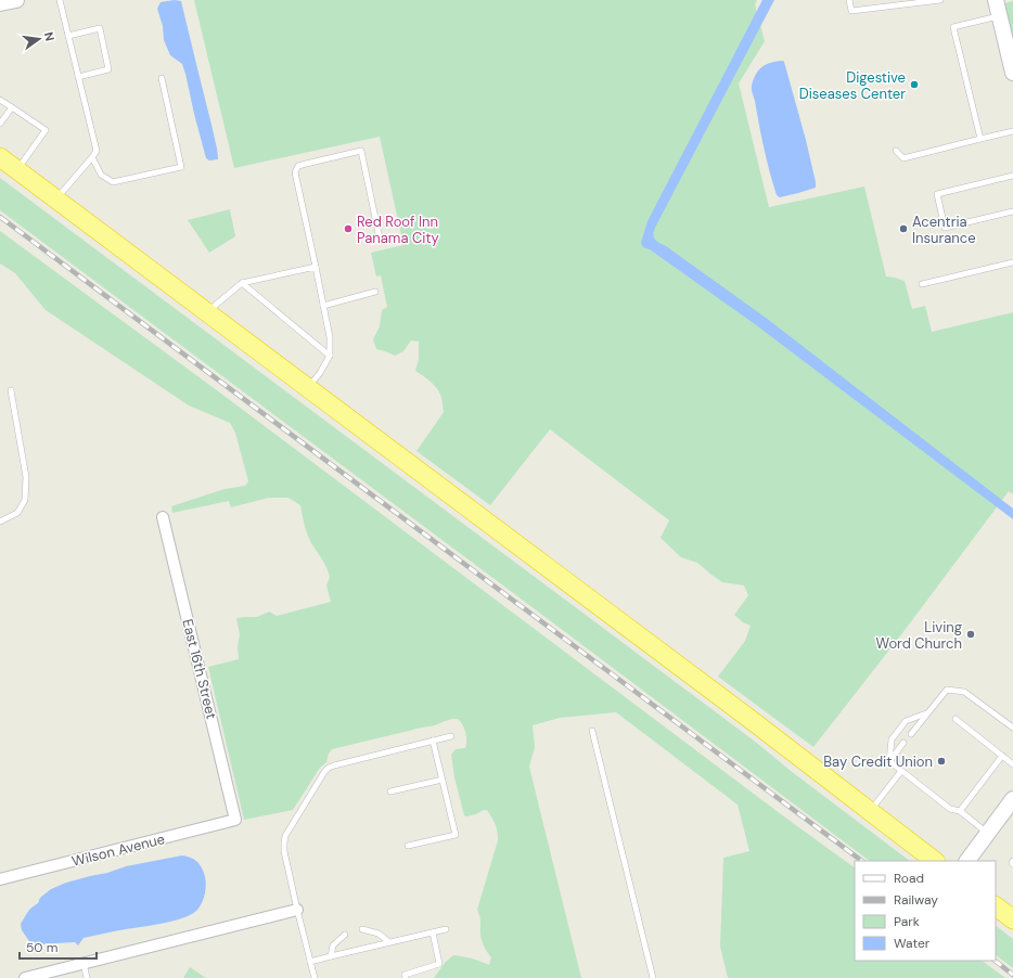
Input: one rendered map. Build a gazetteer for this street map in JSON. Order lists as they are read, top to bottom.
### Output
{
  "streets": {
    "street": ["East 16th Street", "Wilson Avenue"]
  },
  "crossings": [
    ["East 16th Street", "Wilson Avenue"]
  ],
  "places": [
    "Digestive Diseases Center",
    "Red Roof Inn Panama City",
    "Acentria Insurance",
    "Living Word Church",
    "Bay Credit Union"
  ],
  "legend": [
    "Road",
    "Railway",
    "Park",
    "Water"
  ],
  "scale_bar": "50 m",
  "north": "right"
}
